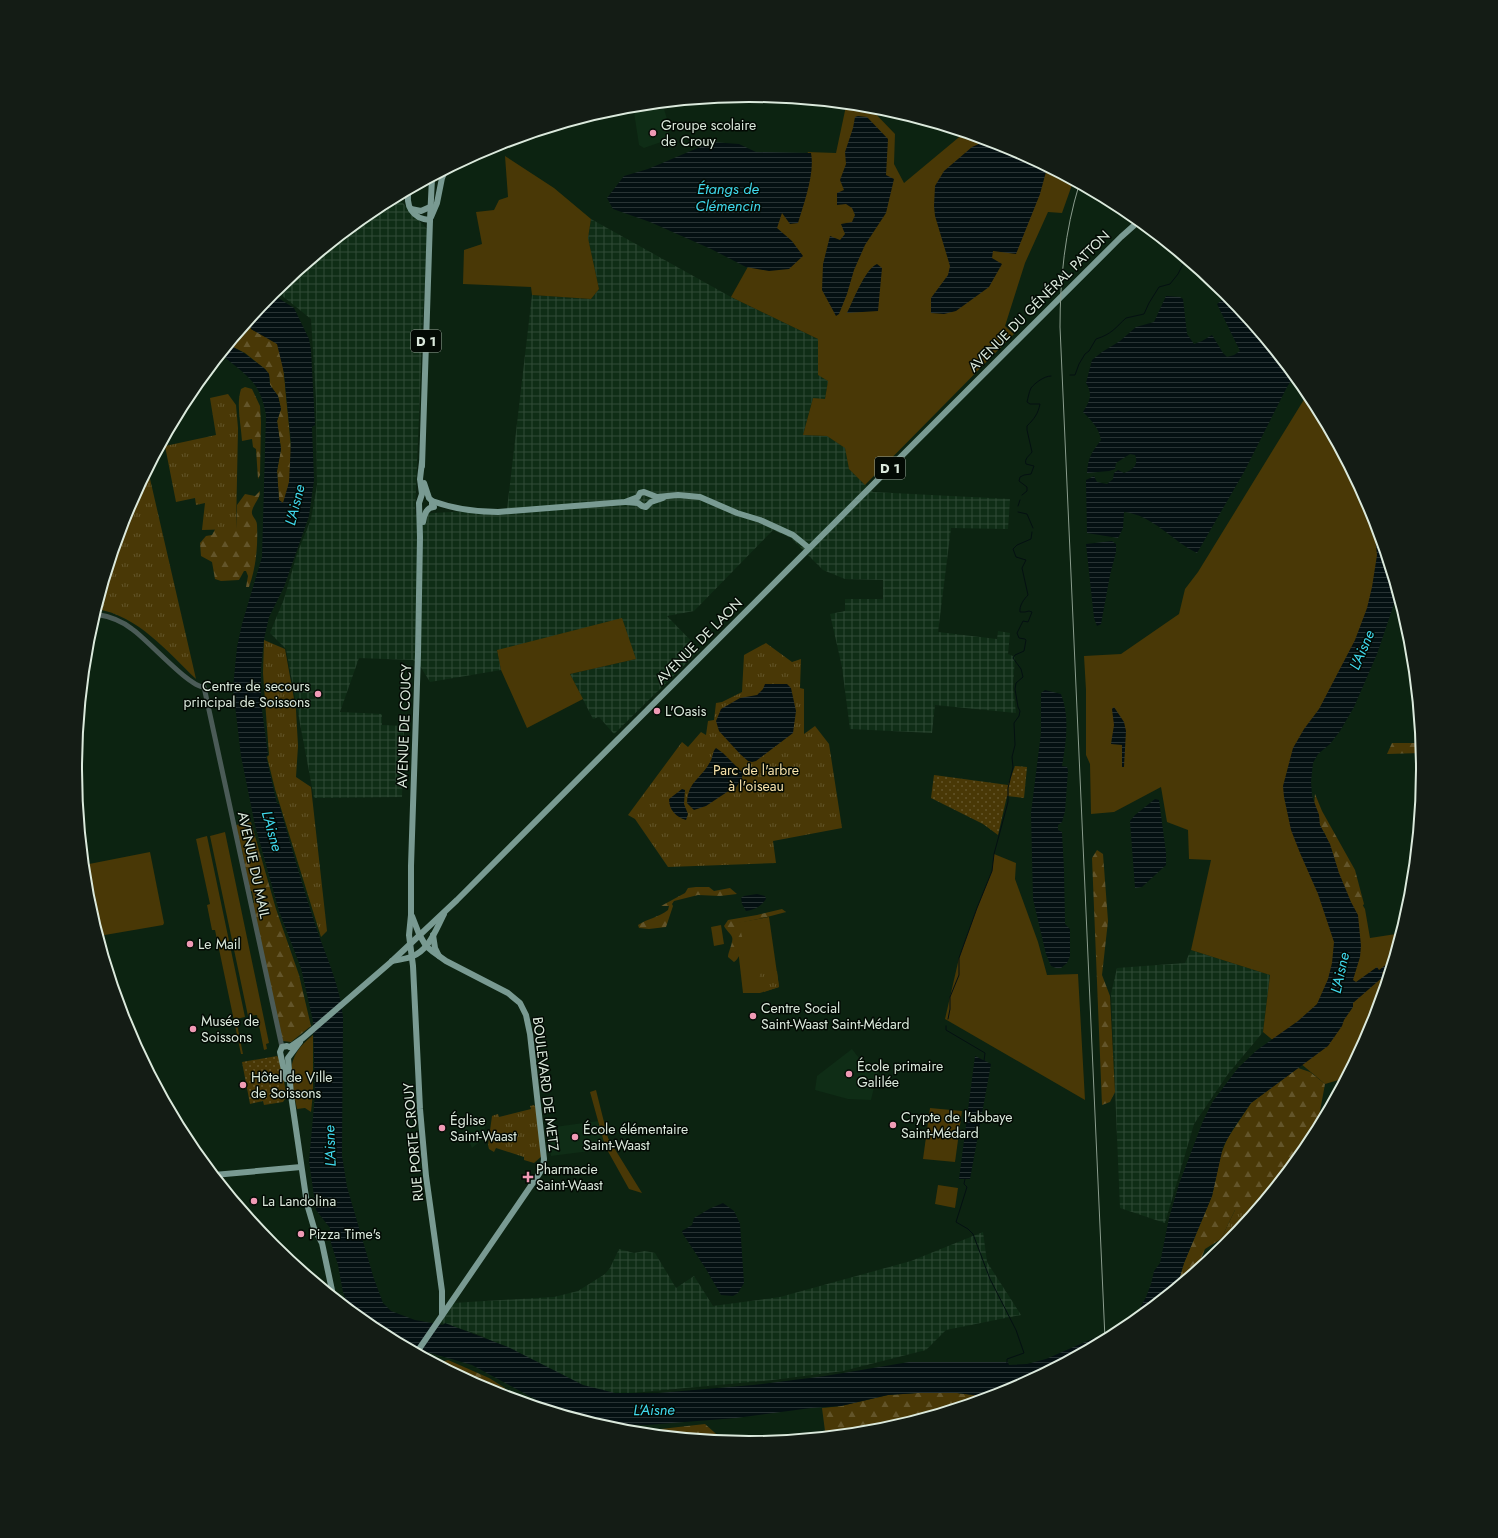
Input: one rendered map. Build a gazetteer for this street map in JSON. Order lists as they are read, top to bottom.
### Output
{
  "streets": {
    "main road": [
      "AVENUE DU GÉNÉRAL PATTON",
      "D 1",
      "AVENUE DE LAON",
      "AVENUE DE COUCY",
      "BOULEVARD DE METZ",
      "RUE PORTE CROUY"
    ],
    "street": ["AVENUE DU MAIL"]
  },
  "crossings": [
    ["AVENUE DU GÉNÉRAL PATTON", "AVENUE DE LAON"],
    ["D 1", "AVENUE DE COUCY"],
    ["AVENUE DE LAON", "AVENUE DE COUCY"],
    ["AVENUE DE LAON", "RUE PORTE CROUY"],
    ["AVENUE DE COUCY", "RUE PORTE CROUY"]
  ],
  "water": ["Étangs de Clémencin", "L'Aisne"],
  "parks": ["Parc de l'arbre à l'oiseau"],
  "places": {
    "other": [
      "Groupe scolaire de Crouy",
      "Centre de secours principal de Soissons",
      "L'Oasis",
      "Le Mail",
      "Centre Social Saint-Waast Saint-Médard",
      "Musée de Soissons",
      "École primaire Galilée",
      "Hôtel de Ville de Soissons",
      "Crypte de l'abbaye Saint-Médard",
      "Église Saint-Waast",
      "École élémentaire Saint-Waast",
      "La Landolina",
      "Pizza Time's"
    ],
    "health": ["Pharmacie Saint-Waast"]
  }
}
